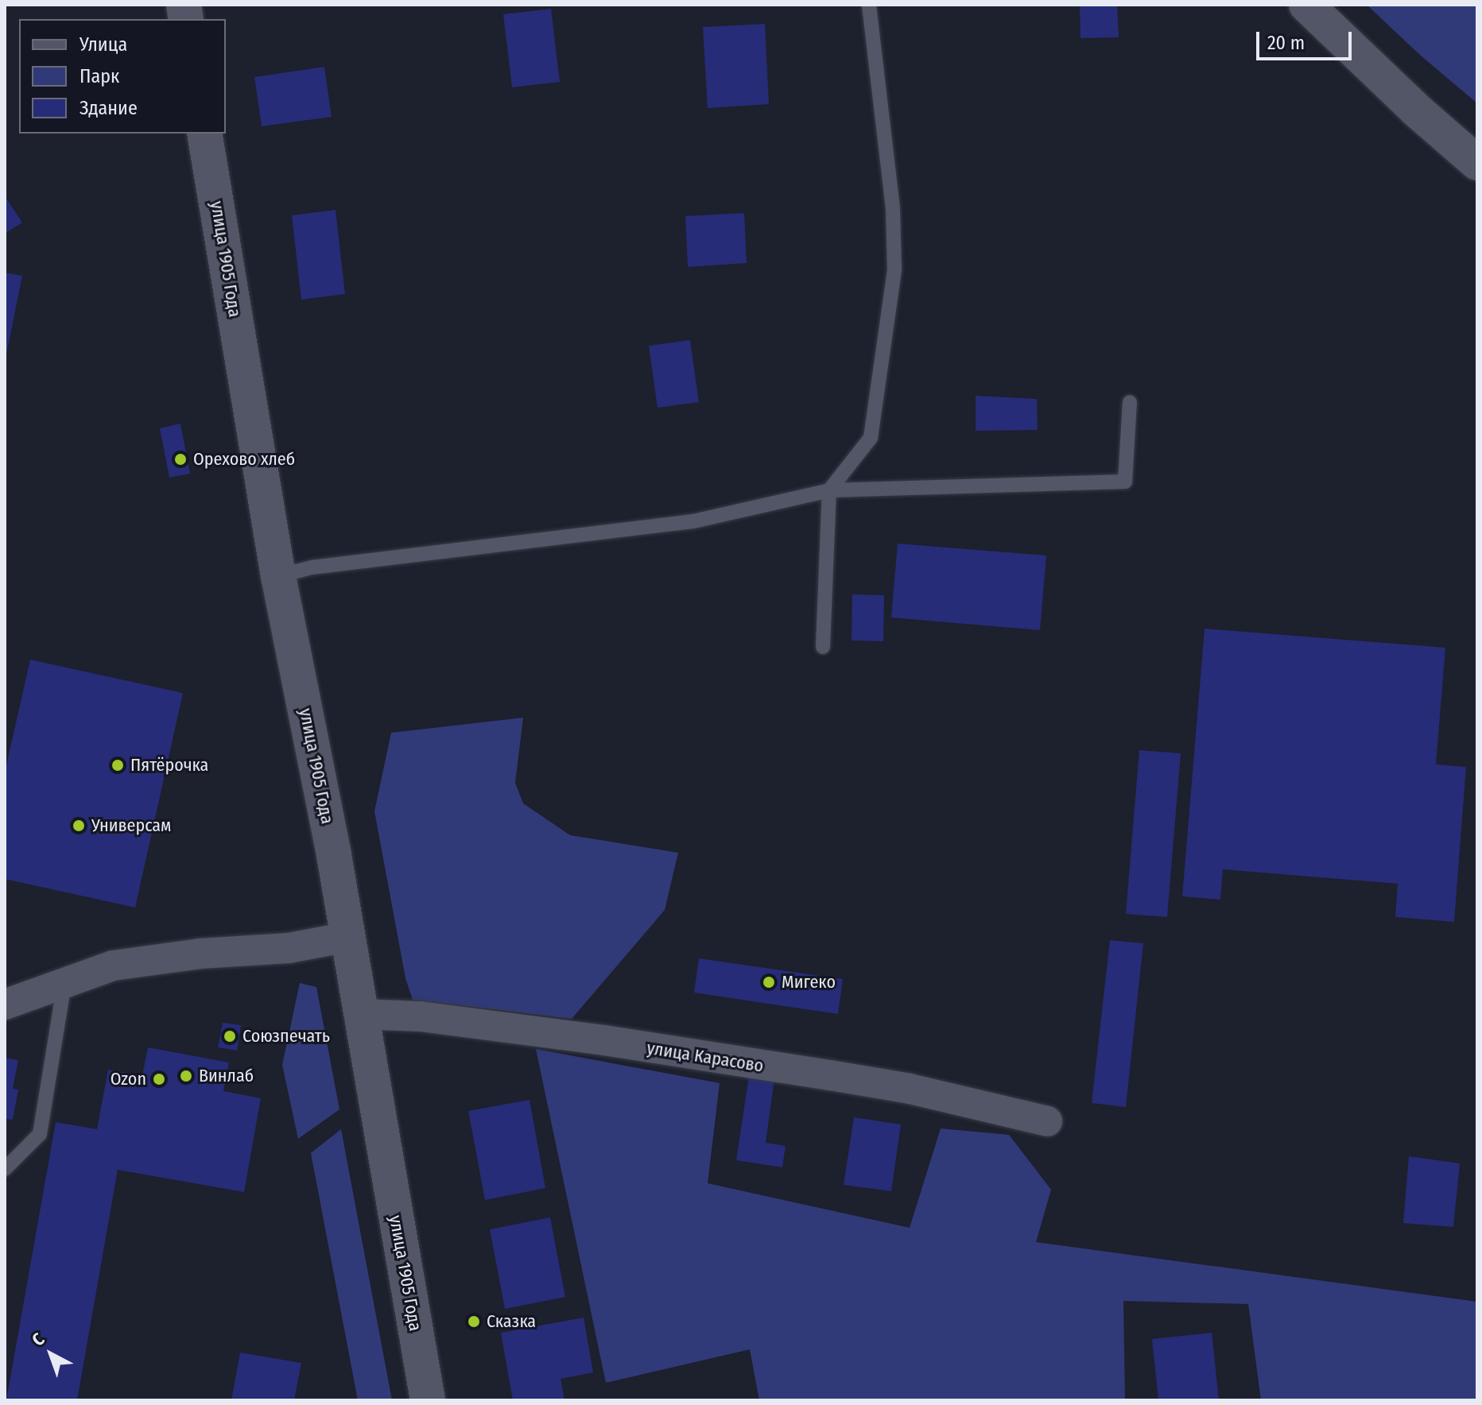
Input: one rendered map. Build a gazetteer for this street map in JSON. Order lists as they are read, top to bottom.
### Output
{
  "streets": {
    "street": ["улица 1905 Года", "улица Карасово"]
  },
  "crossings": [
    ["улица 1905 Года", "улица Карасово"]
  ],
  "places": [
    "Орехово хлеб",
    "Пятёрочка",
    "Универсам",
    "Мигеко",
    "Союзпечать",
    "Винлаб",
    "Ozon",
    "Сказка"
  ],
  "legend": ["Улица", "Парк", "Здание"],
  "scale_bar": "20 m",
  "north": "top left"
}
